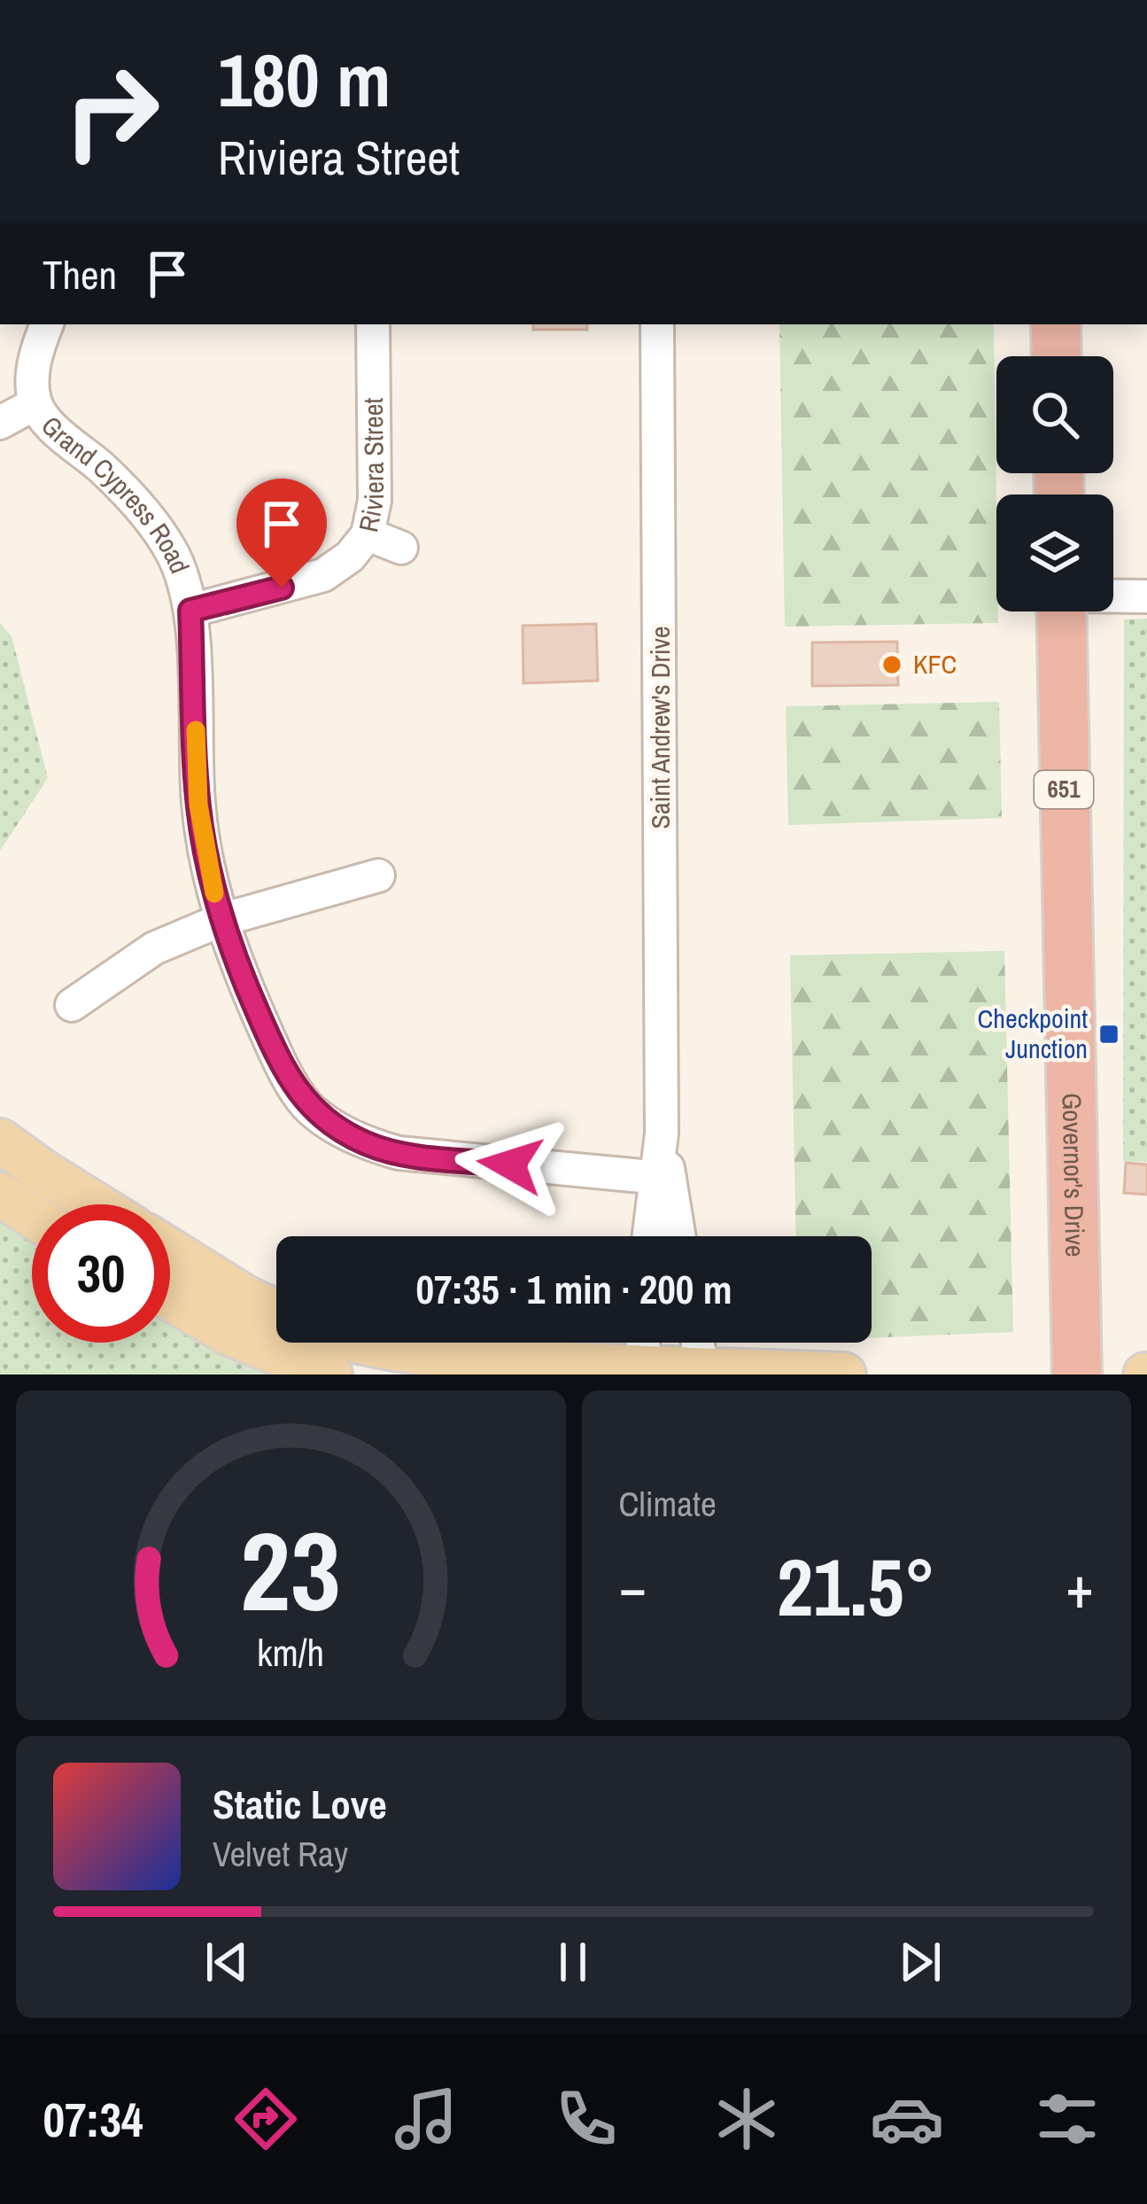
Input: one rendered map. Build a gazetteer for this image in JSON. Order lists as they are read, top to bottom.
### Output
{
  "streets": {
    "highway": ["651", "Governor's Drive"],
    "street": ["Riviera Street", "Grand Cypress Road", "Saint Andrew's Drive"]
  },
  "crossings": [
    ["Riviera Street", "Grand Cypress Road"],
    ["Grand Cypress Road", "Saint Andrew's Drive"]
  ],
  "places": {
    "other": ["KFC"],
    "transit": ["Checkpoint Junction"]
  },
  "page": {
    "turn": ["180 m", "Riviera Street"],
    "then": "Then",
    "limit": "30",
    "trip": "07:35 · 1 min · 200 m",
    "tile": "Climate",
    "heat": ["−", "21.5°", "+"],
    "song": ["Static Love", "Velvet Ray"],
    "tabs": "07:34",
    "gauge": ["23", "km/h"]
  }
}
